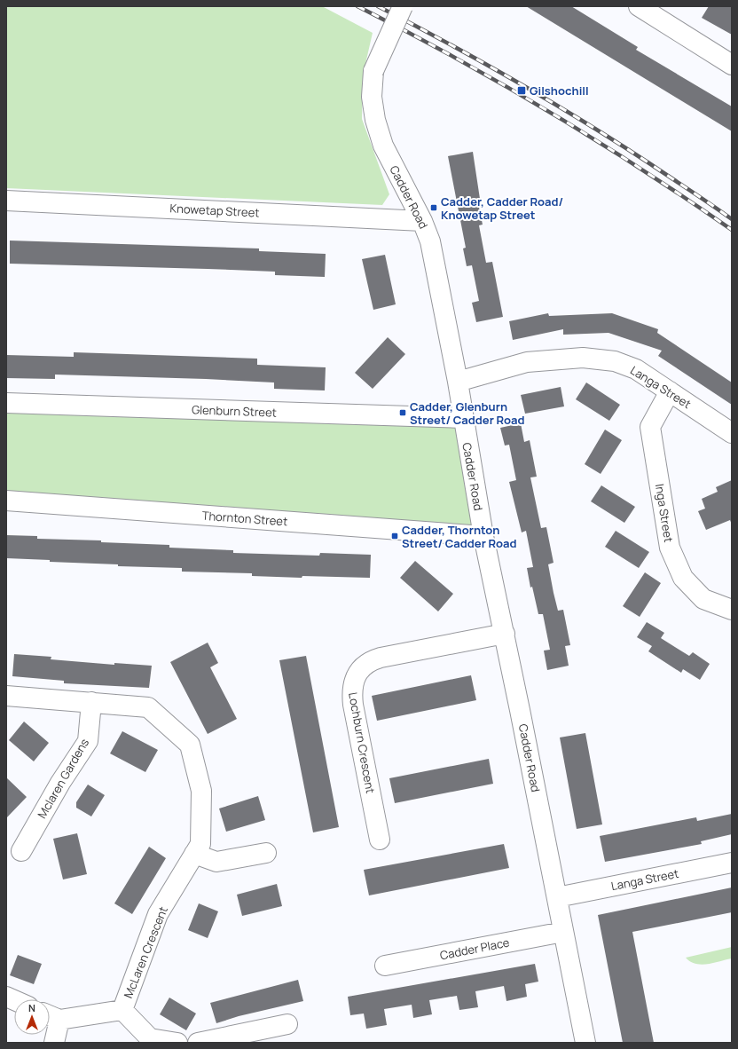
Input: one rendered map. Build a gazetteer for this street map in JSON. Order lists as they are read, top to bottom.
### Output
{
  "streets": {
    "street": [
      "Cadder Road",
      "Knowetap Street",
      "Langa Street",
      "Glenburn Street",
      "Inga Street",
      "Thornton Street",
      "Lochburn Crescent",
      "Mclaren Gardens",
      "Cadder Place",
      "McLaren Crescent"
    ]
  },
  "crossings": [
    ["Cadder Road", "Knowetap Street"],
    ["Cadder Road", "Langa Street"],
    ["Cadder Road", "Glenburn Street"],
    ["Cadder Road", "Thornton Street"],
    ["Cadder Road", "Lochburn Crescent"],
    ["Cadder Road", "Cadder Place"],
    ["Langa Street", "Inga Street"],
    ["Mclaren Gardens", "McLaren Crescent"]
  ],
  "places": {
    "transit": [
      "Gilshochill",
      "Cadder, Cadder Road/ Knowetap Street",
      "Cadder, Glenburn Street/ Cadder Road",
      "Cadder, Thornton Street/ Cadder Road"
    ]
  },
  "north": "top"
}
